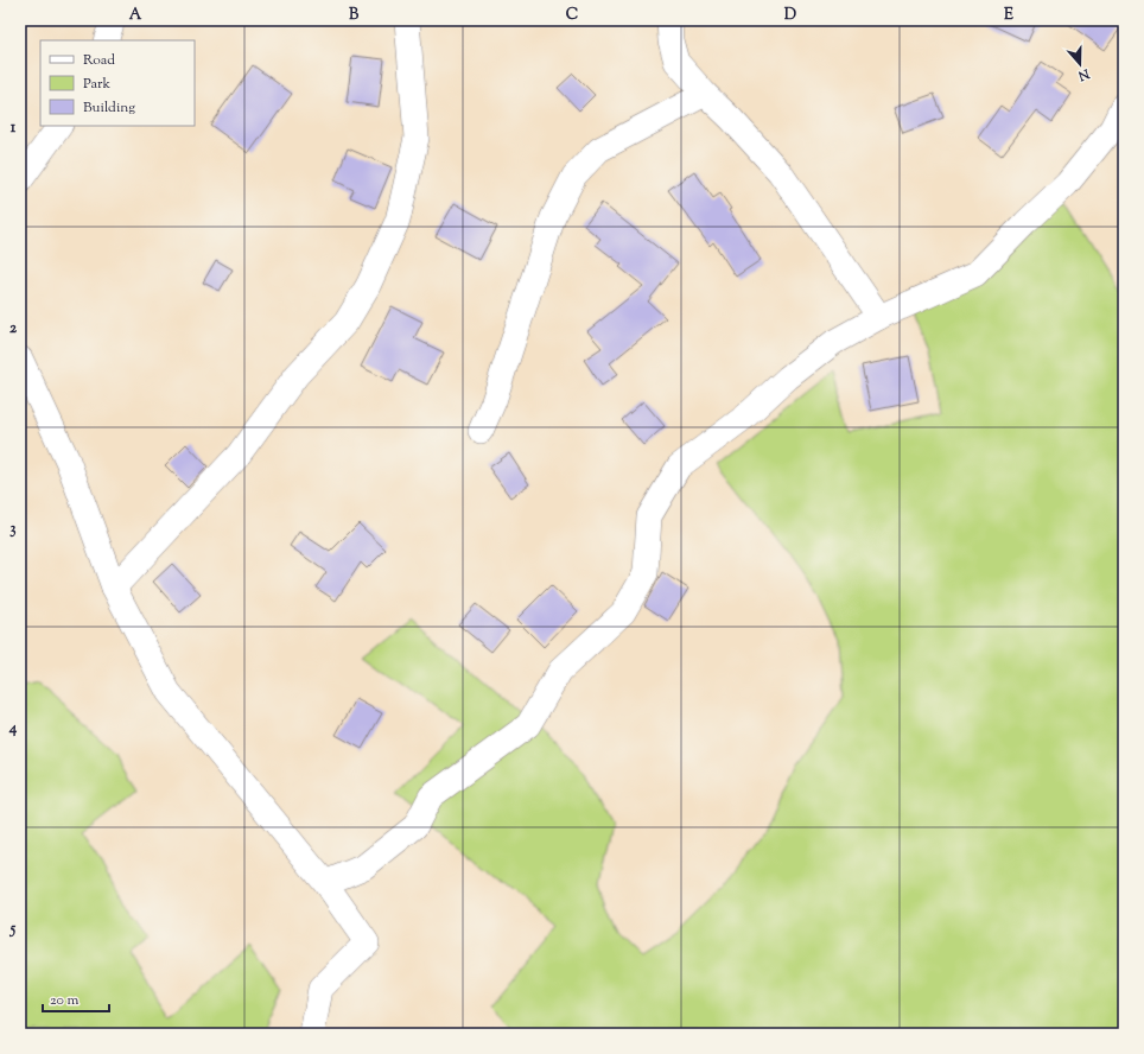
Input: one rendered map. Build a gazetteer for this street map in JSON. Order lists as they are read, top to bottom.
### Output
{
  "legend": ["Road", "Park", "Building"],
  "scale_bar": "20 m",
  "north": "bottom",
  "grid": {
    "columns": [
      "A",
      "B",
      "C",
      "D",
      "E"
    ],
    "rows": [
      "1",
      "2",
      "3",
      "4",
      "5"
    ]
  }
}
